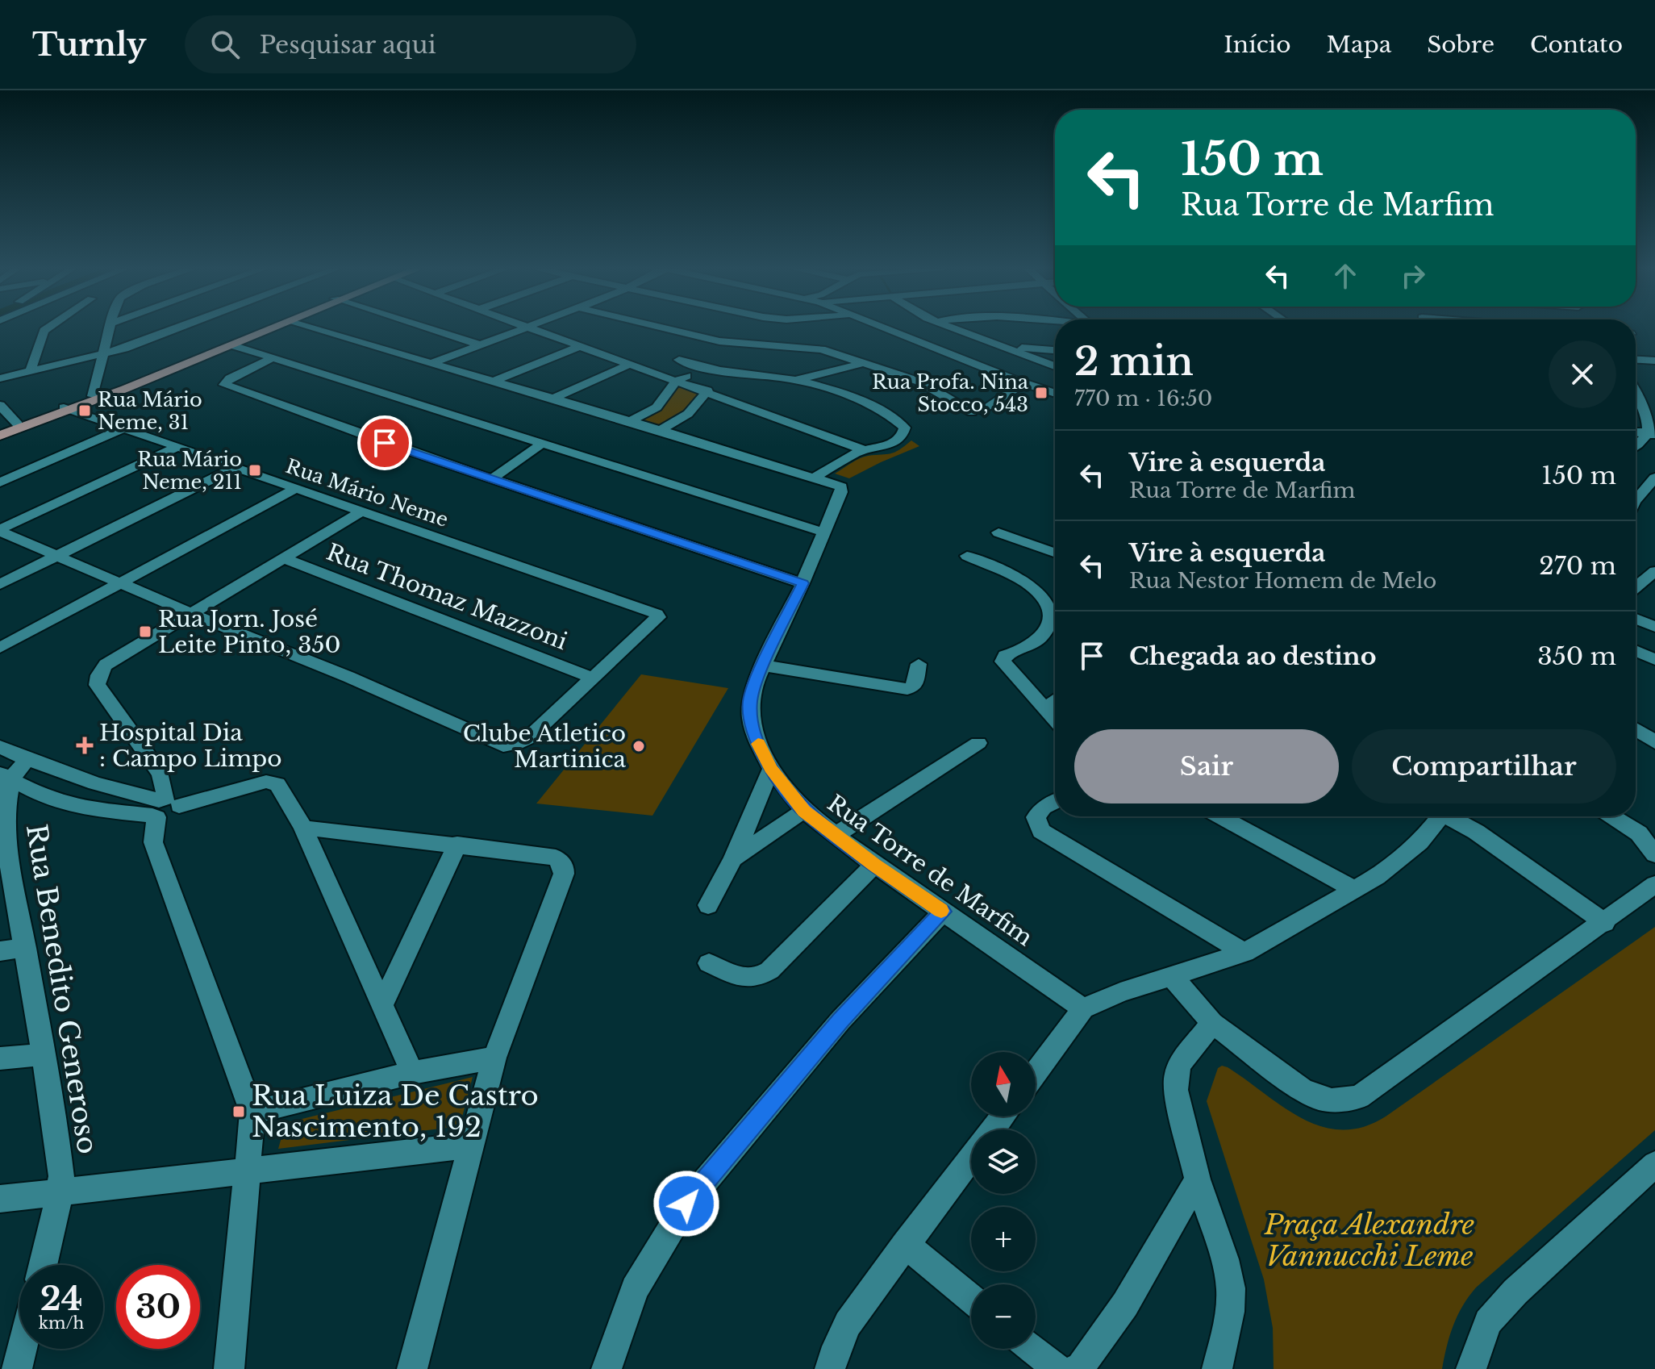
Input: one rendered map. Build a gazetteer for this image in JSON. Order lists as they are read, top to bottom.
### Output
{
  "streets": {
    "street": [
      "Rua Mário Neme",
      "Rua Thomaz Mazzoni",
      "Rua Torre de Marfim",
      "Rua Benedito Generoso"
    ]
  },
  "crossings": [
    ["Rua Mário Neme", "Rua Thomaz Mazzoni"]
  ],
  "parks": ["Praça Alexandre Vannucchi Leme"],
  "places": {
    "transit": [
      "Rua Profa. Nina Stocco, 543",
      "Rua Mário Neme, 31",
      "Rua Mário Neme, 211",
      "Rua Jorn. José Leite Pinto, 350",
      "Rua Luiza De Castro Nascimento, 192"
    ],
    "health": ["Hospital Dia : Campo Limpo"],
    "other": ["Clube Atletico Martinica"]
  },
  "north": "top",
  "page": {
    "header": "Turnly",
    "search": "Pesquisar aqui",
    "nav": [
      "Início",
      "Mapa",
      "Sobre",
      "Contato"
    ],
    "turn": ["150 m", "Rua Torre de Marfim"],
    "heading": ["2 min", "770 m · 16:50"],
    "list": [
      {
        "name": "Vire à esquerda",
        "note": "Rua Torre de Marfim",
        "value": "150 m"
      },
      {
        "name": "Vire à esquerda",
        "note": "Rua Nestor Homem de Melo",
        "value": "270 m"
      },
      {
        "name": "Chegada ao destino",
        "value": "350 m"
      }
    ],
    "buttons": ["Sair", "Compartilhar"],
    "map_buttons": ["+", "−"],
    "speed": "24 km/h",
    "limit": "30"
  }
}
